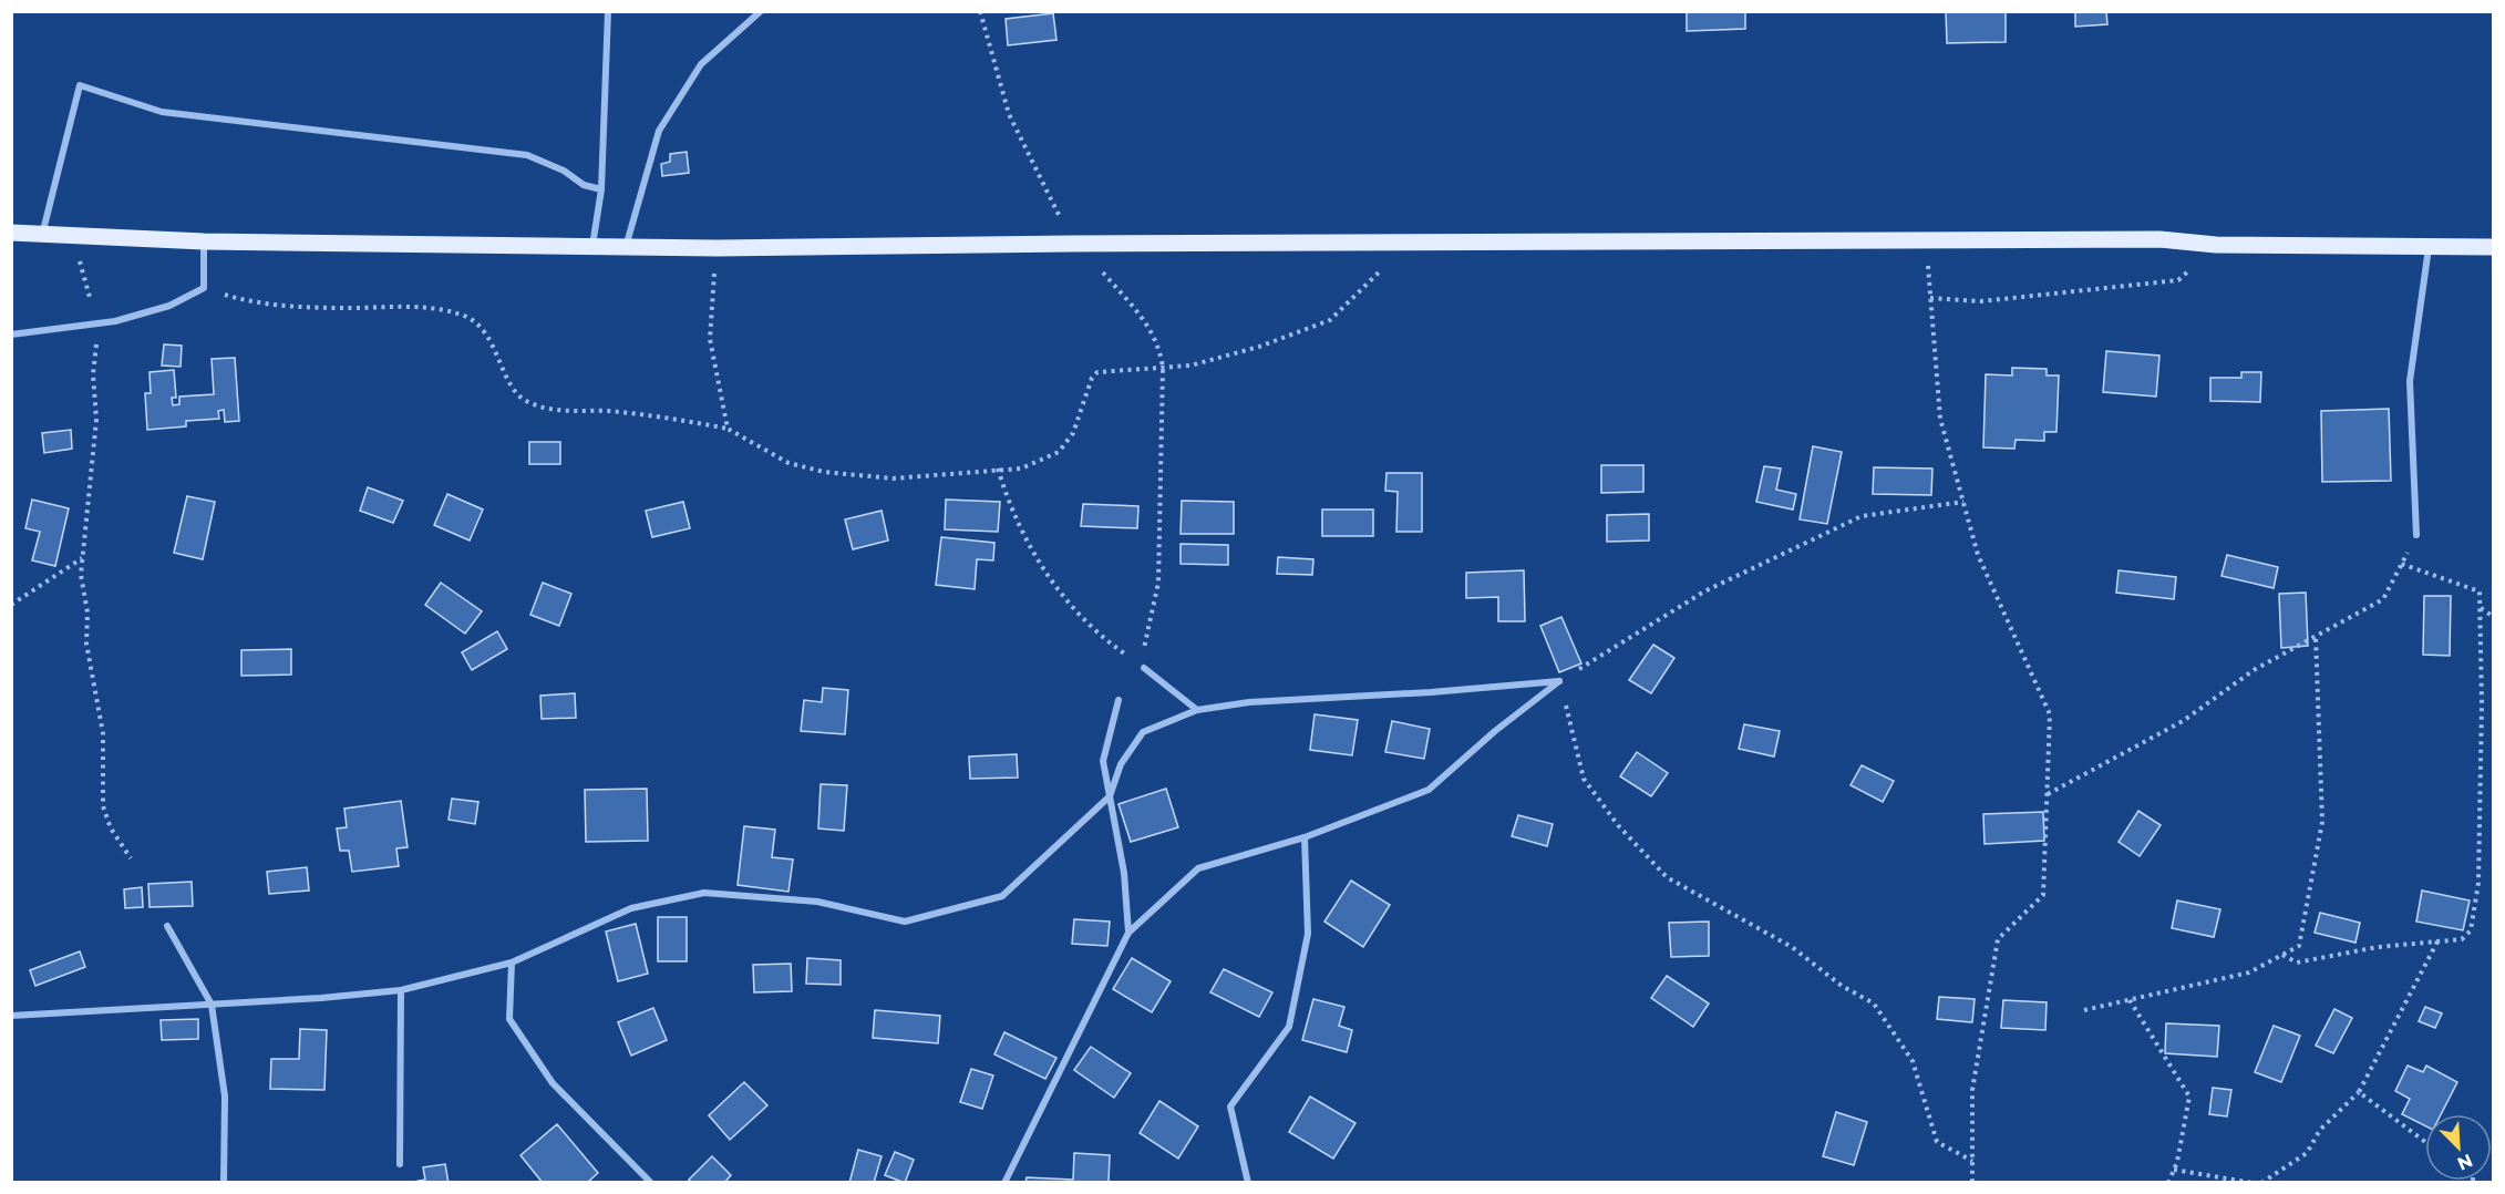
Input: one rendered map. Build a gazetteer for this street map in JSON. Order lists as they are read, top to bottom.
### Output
{
  "north": "bottom right"
}
